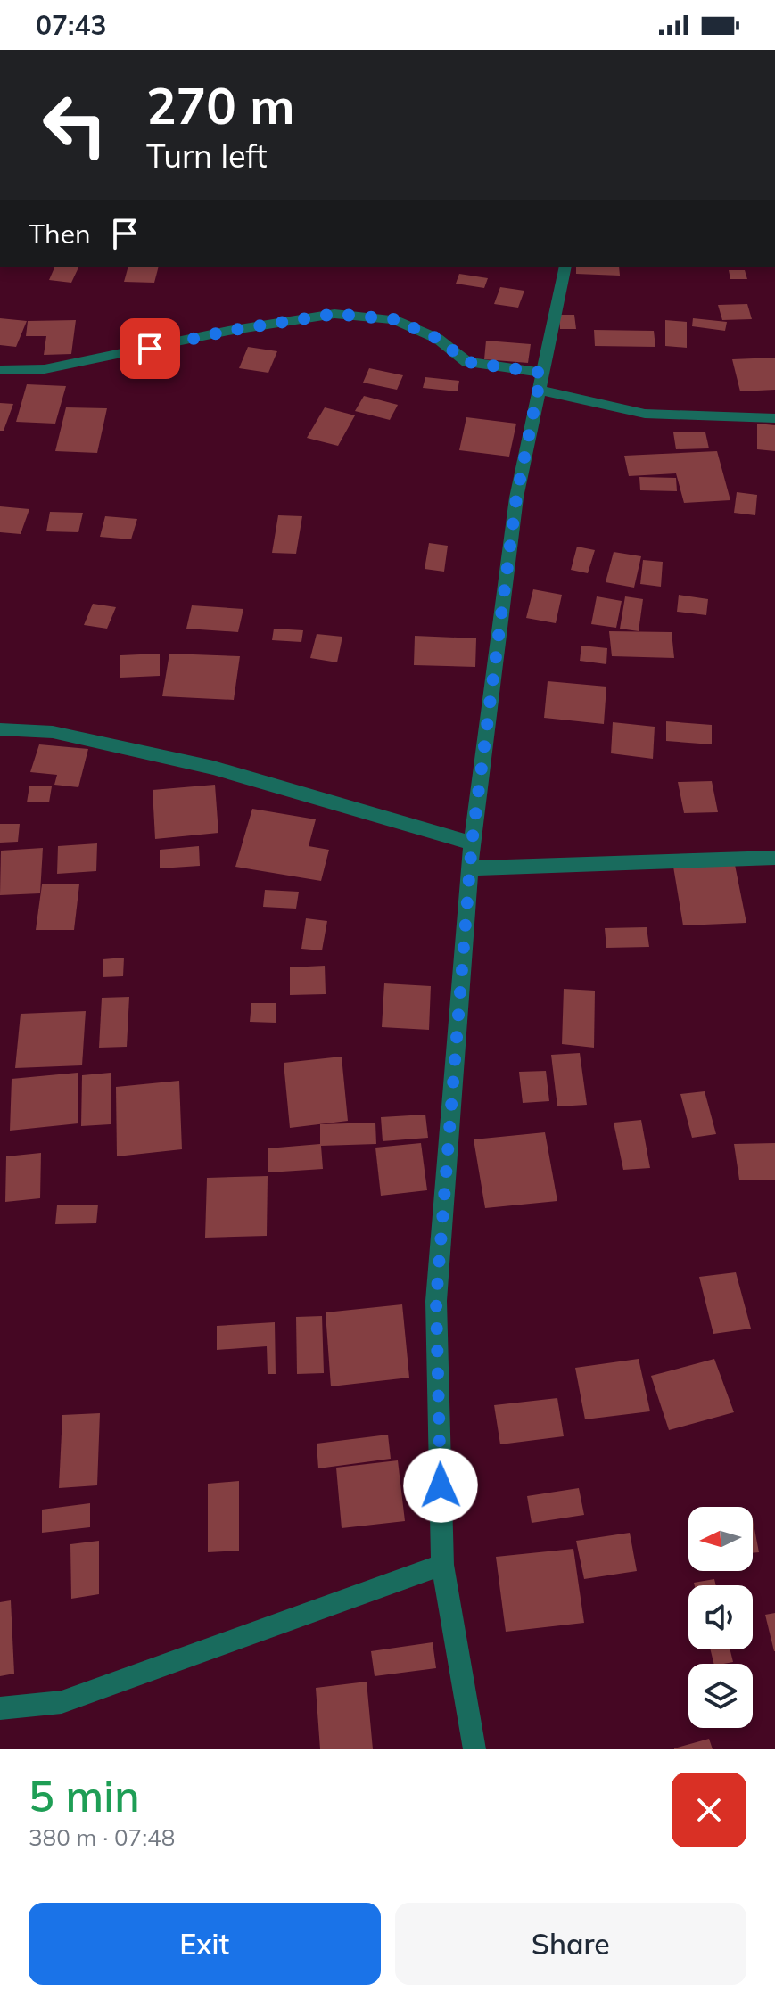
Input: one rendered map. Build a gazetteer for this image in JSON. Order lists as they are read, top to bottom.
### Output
{
  "north": "left",
  "page": {
    "status": "07:43",
    "turn": ["270 m", "Turn left"],
    "then": "Then",
    "heading": ["5 min", "380 m · 07:48"],
    "buttons": ["Exit", "Share"]
  }
}
